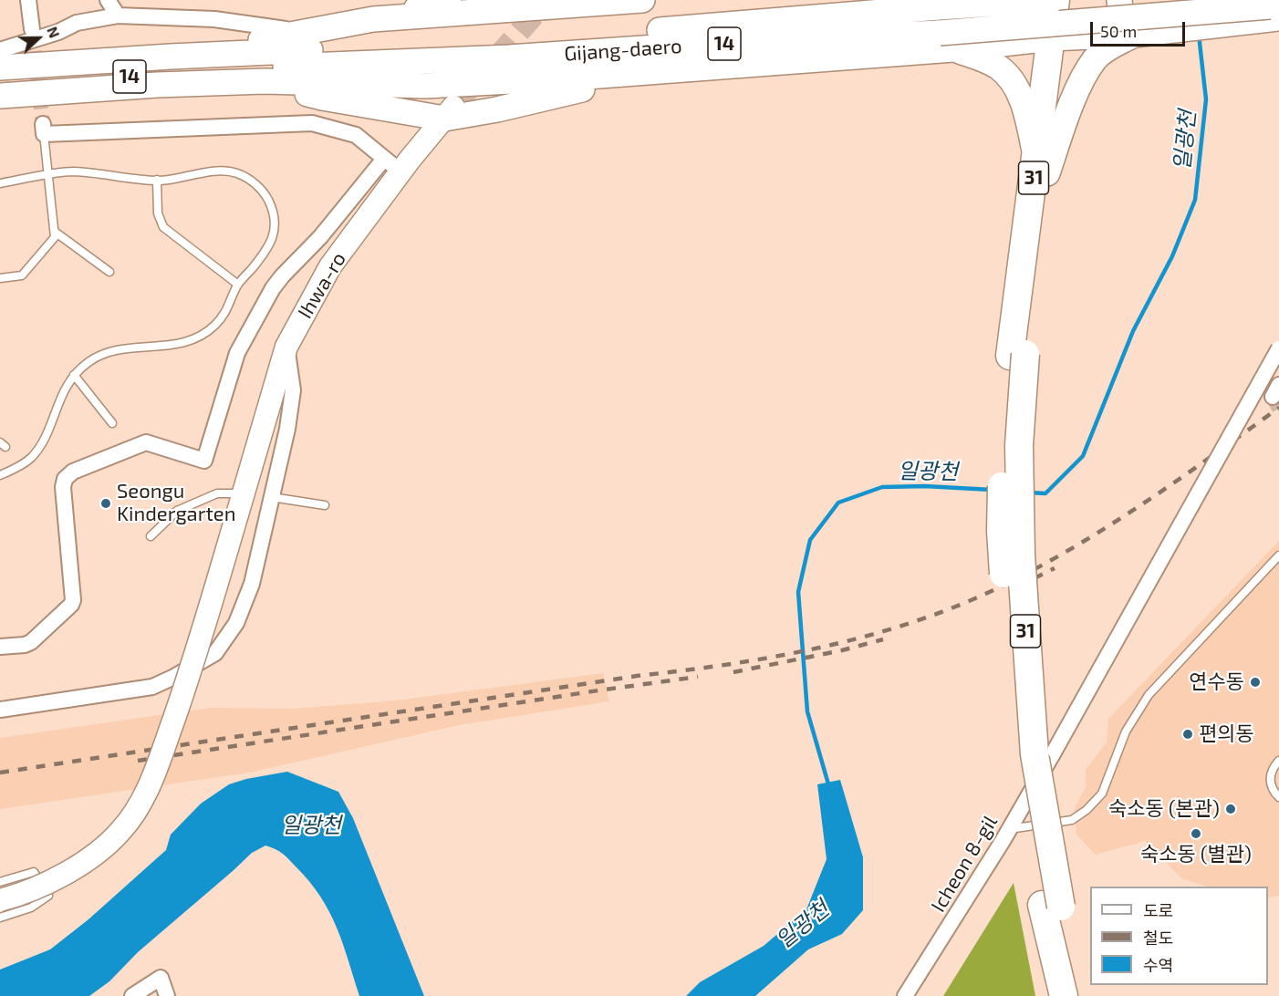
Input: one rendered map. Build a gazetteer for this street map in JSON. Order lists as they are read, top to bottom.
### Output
{
  "streets": {
    "highway": ["31"],
    "main road": ["14", "Gijang-daero", "Ihwa-ro"],
    "street": ["Icheon 8-gil"]
  },
  "crossings": [
    ["Gijang-daero", "31"]
  ],
  "water": ["일광천"],
  "places": [
    "Seongu Kindergarten",
    "연수동",
    "편의동",
    "숙소동 (본관)",
    "숙소동 (별관)"
  ],
  "legend": ["도로", "철도", "수역"],
  "scale_bar": "50 m",
  "north": "right"
}
